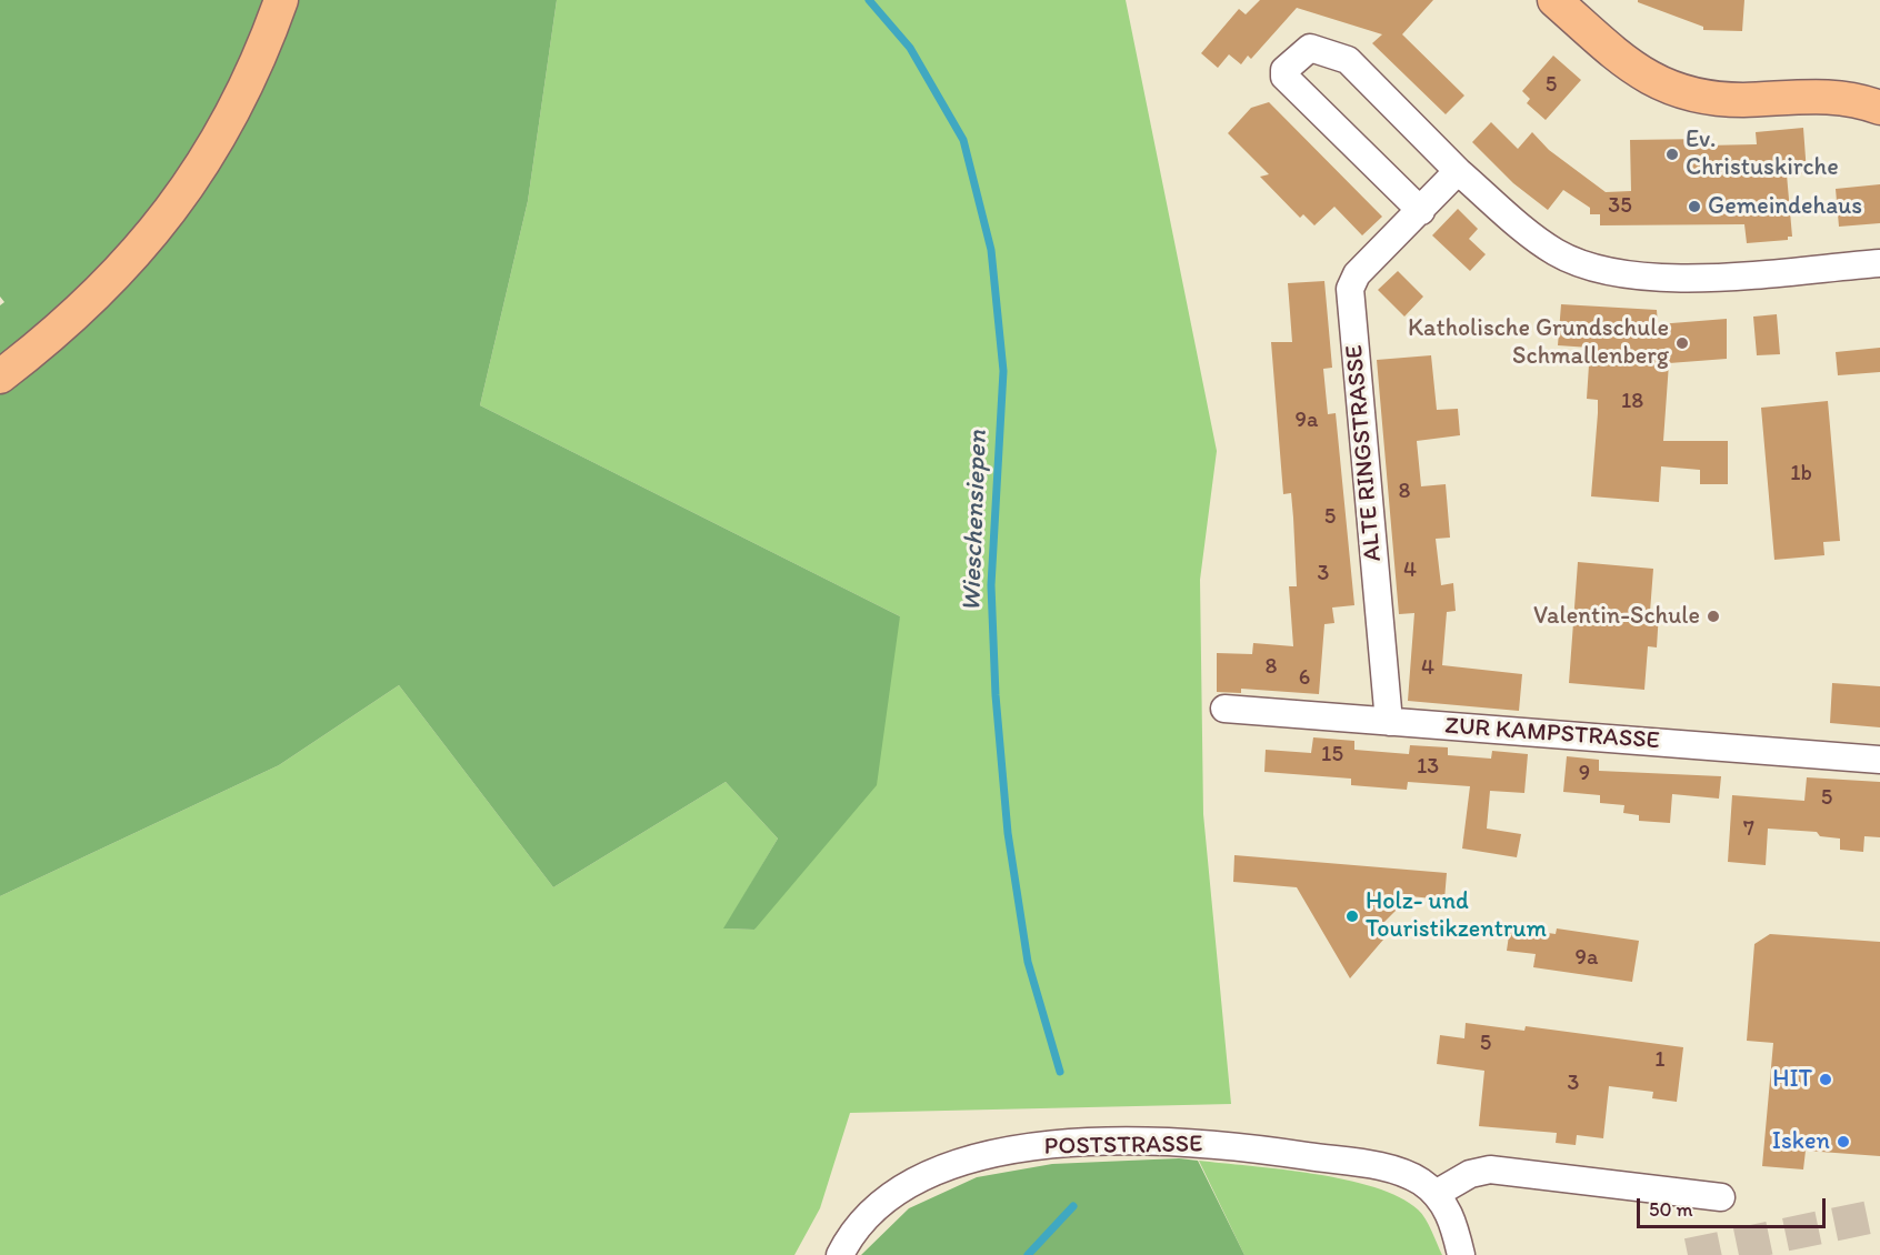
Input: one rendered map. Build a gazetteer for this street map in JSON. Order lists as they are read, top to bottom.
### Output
{
  "streets": {
    "street": ["ALTE RINGSTRASSE", "ZUR KAMPSTRASSE", "POSTSTRASSE"]
  },
  "crossings": [
    ["ALTE RINGSTRASSE", "ZUR KAMPSTRASSE"]
  ],
  "water": ["Wieschensiepen"],
  "places": [
    "Ev. Christuskirche",
    "Gemeindehaus",
    "Katholische Grundschule Schmallenberg",
    "Valentin-Schule",
    "Holz- und Touristikzentrum",
    "HIT",
    "Isken"
  ],
  "house_numbers": [
    "5",
    "35",
    "18",
    "9a",
    "1b",
    "8",
    "5",
    "4",
    "3",
    "8",
    "4",
    "6",
    "15",
    "13",
    "9",
    "5",
    "7",
    "9a",
    "5",
    "1",
    "3"
  ],
  "scale_bar": "50 m"
}
